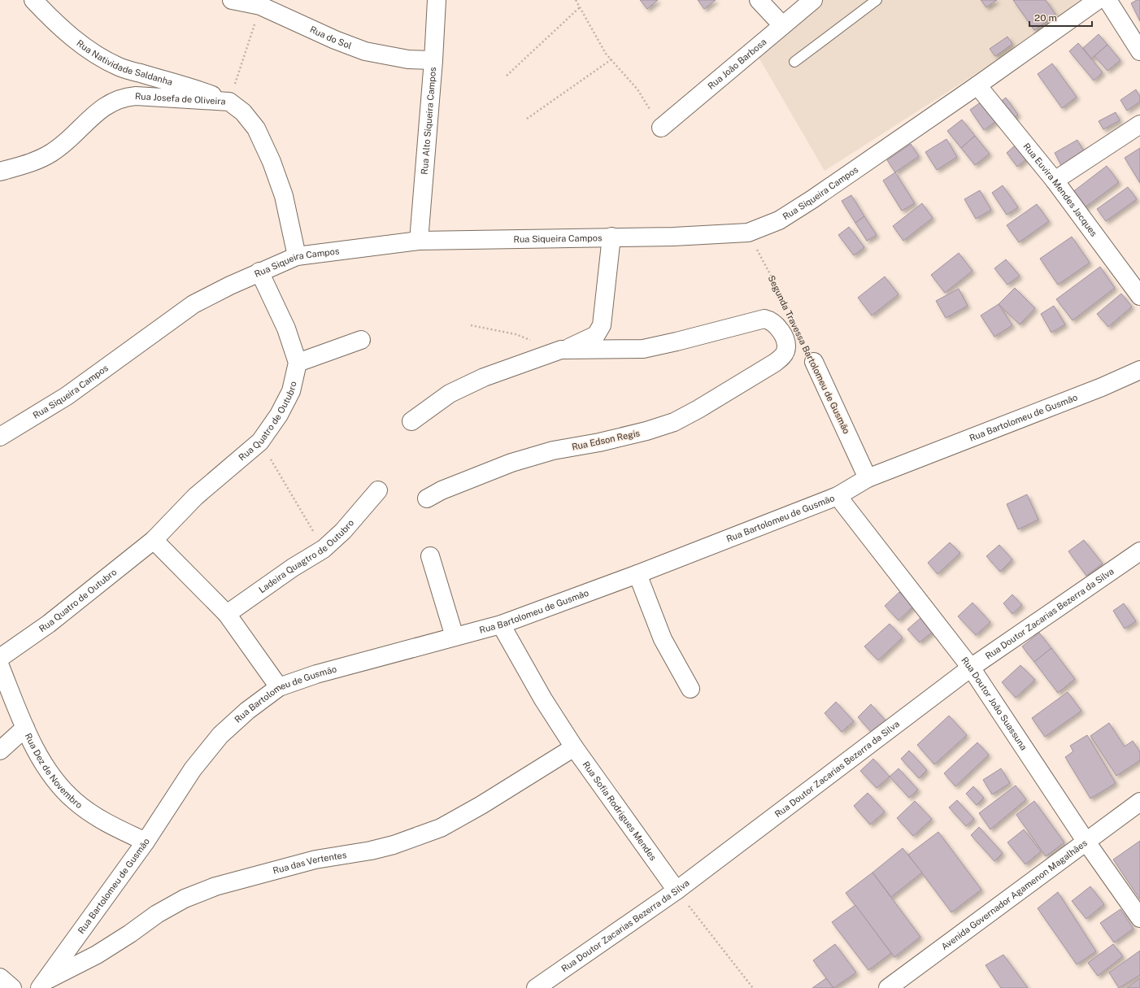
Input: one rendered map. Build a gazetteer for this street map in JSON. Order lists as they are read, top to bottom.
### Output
{
  "streets": {
    "street": [
      "Rua do Sol",
      "Rua Natividade Saldanha",
      "Rua João Barbosa",
      "Rua Josefa de Oliveira",
      "Rua Alto Siqueira Campos",
      "Rua Euvira Mendes Jacques",
      "Rua Siqueira Campos",
      "Segunda Travessa Bartolomeu de Gusmão",
      "Rua Bartolomeu de Gusmão",
      "Rua Quatro de Outubro",
      "Rua Edson Regis",
      "Ladeira Quagtro de Outubro",
      "Rua Doutor Zacarias Bezerra da Silva",
      "Rua Doutor João Suassuna",
      "Rua Dez de Novembro",
      "Rua Sofia Rodrigues Mendes",
      "Rua das Vertentes",
      "Avenida Governador Agamenon Magalhães"
    ]
  },
  "crossings": [
    ["Rua do Sol", "Rua Alto Siqueira Campos"],
    ["Rua Natividade Saldanha", "Rua Josefa de Oliveira"],
    ["Rua Josefa de Oliveira", "Rua Siqueira Campos"],
    ["Rua Alto Siqueira Campos", "Rua Siqueira Campos"],
    ["Rua Euvira Mendes Jacques", "Rua Siqueira Campos"],
    ["Rua Siqueira Campos", "Segunda Travessa Bartolomeu de Gusmão"],
    ["Segunda Travessa Bartolomeu de Gusmão", "Rua Bartolomeu de Gusmão"],
    ["Rua Bartolomeu de Gusmão", "Rua Doutor João Suassuna"],
    ["Rua Bartolomeu de Gusmão", "Rua Dez de Novembro"],
    ["Rua Bartolomeu de Gusmão", "Rua Sofia Rodrigues Mendes"],
    ["Rua Bartolomeu de Gusmão", "Rua das Vertentes"],
    ["Rua Doutor Zacarias Bezerra da Silva", "Rua Doutor João Suassuna"],
    ["Rua Doutor Zacarias Bezerra da Silva", "Rua Sofia Rodrigues Mendes"],
    ["Rua Doutor João Suassuna", "Avenida Governador Agamenon Magalhães"],
    ["Rua Sofia Rodrigues Mendes", "Rua das Vertentes"]
  ],
  "scale_bar": "20 m"
}
